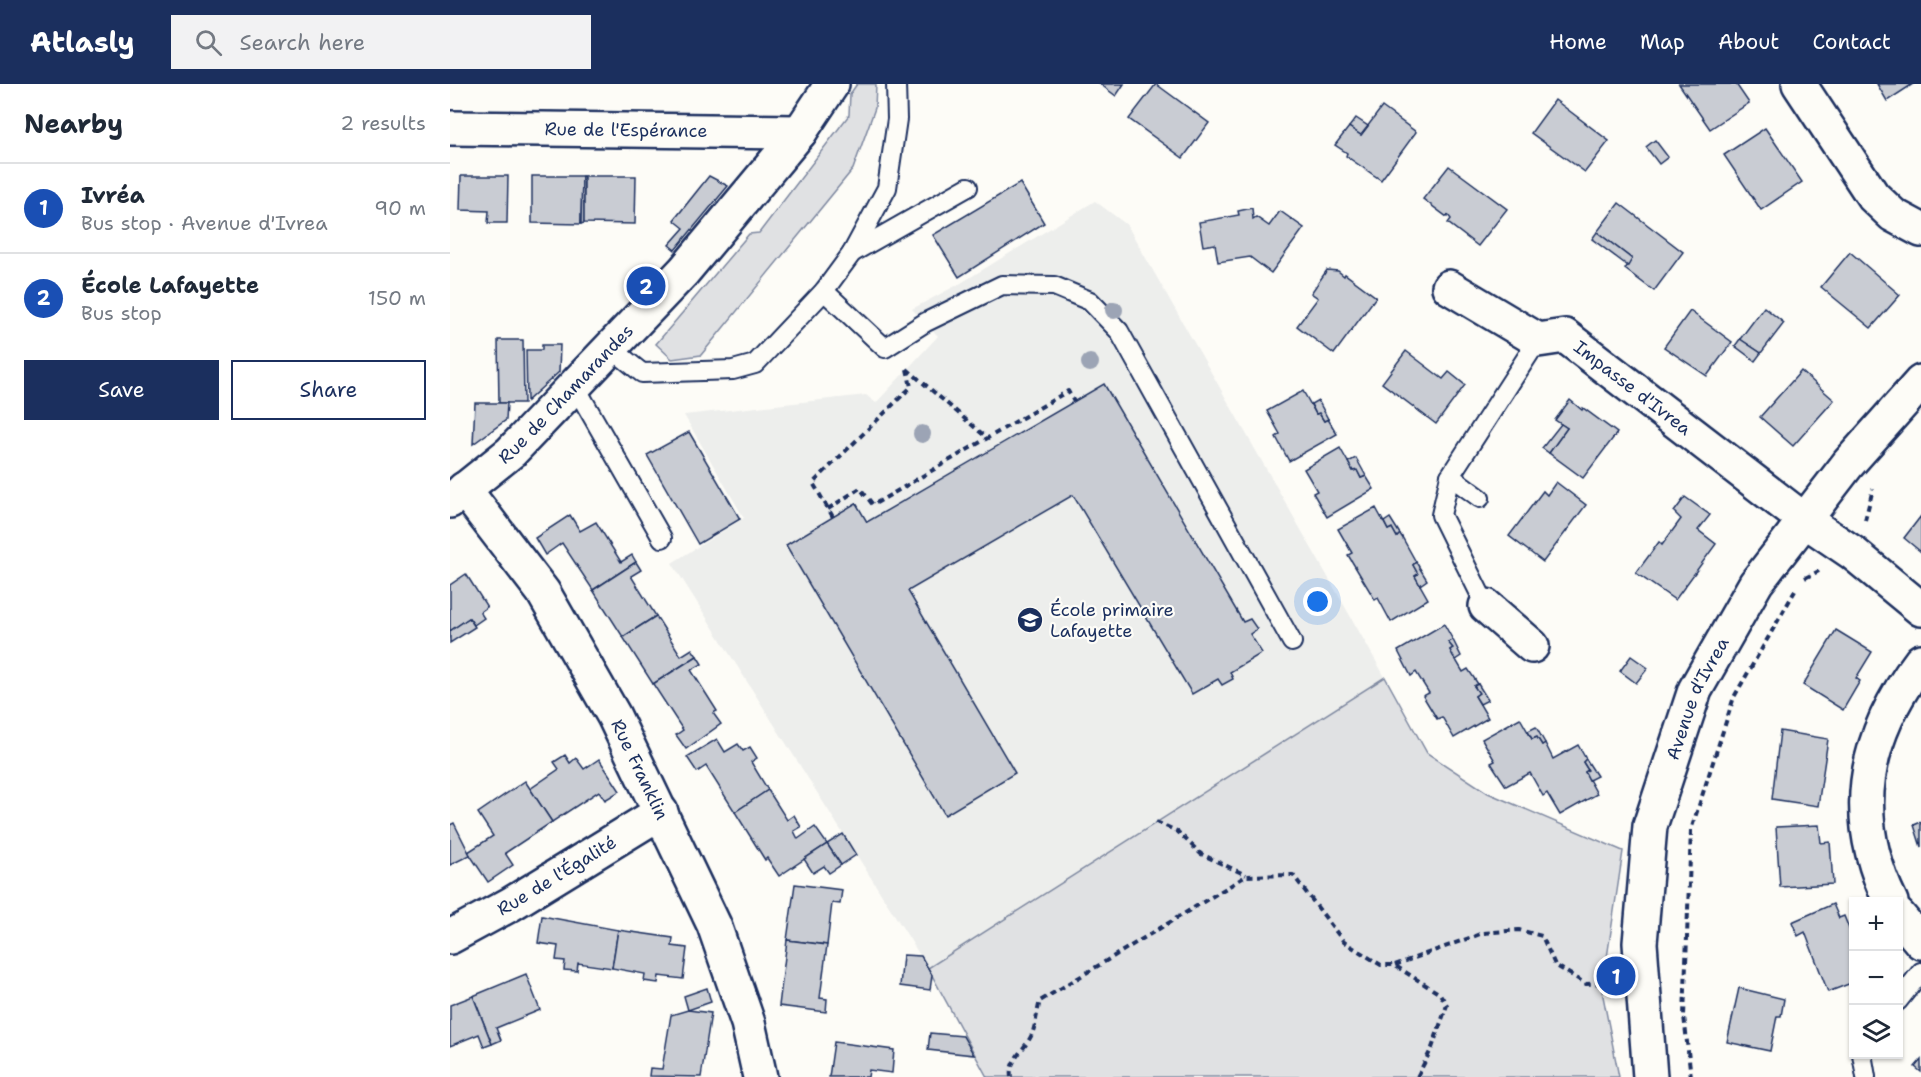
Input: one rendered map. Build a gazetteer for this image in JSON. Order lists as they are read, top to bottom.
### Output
{
  "streets": {
    "street": [
      "Rue de l'Espérance",
      "Impasse d'Ivrea",
      "Rue de Chamarandes",
      "Avenue d'Ivrea",
      "Rue Franklin",
      "Rue de l'Égalité"
    ]
  },
  "crossings": [
    ["Rue de l'Espérance", "Rue de Chamarandes"],
    ["Impasse d'Ivrea", "Avenue d'Ivrea"],
    ["Rue de Chamarandes", "Rue Franklin"],
    ["Rue Franklin", "Rue de l'Égalité"]
  ],
  "places": {
    "school or university": ["École primaire Lafayette"]
  },
  "page": {
    "header": "Atlasly",
    "search": "Search here",
    "nav": [
      "Home",
      "Map",
      "About",
      "Contact"
    ],
    "heading": ["Nearby", "2 results"],
    "list": [
      {
        "mark": "1",
        "name": "Ivréa",
        "note": "Bus stop · Avenue d'Ivrea",
        "value": "90 m"
      },
      {
        "mark": "2",
        "name": "École Lafayette",
        "note": "Bus stop",
        "value": "150 m"
      }
    ],
    "pins": ["2", "1"],
    "buttons": ["Save", "Share"],
    "map_buttons": ["+", "−"]
  }
}
